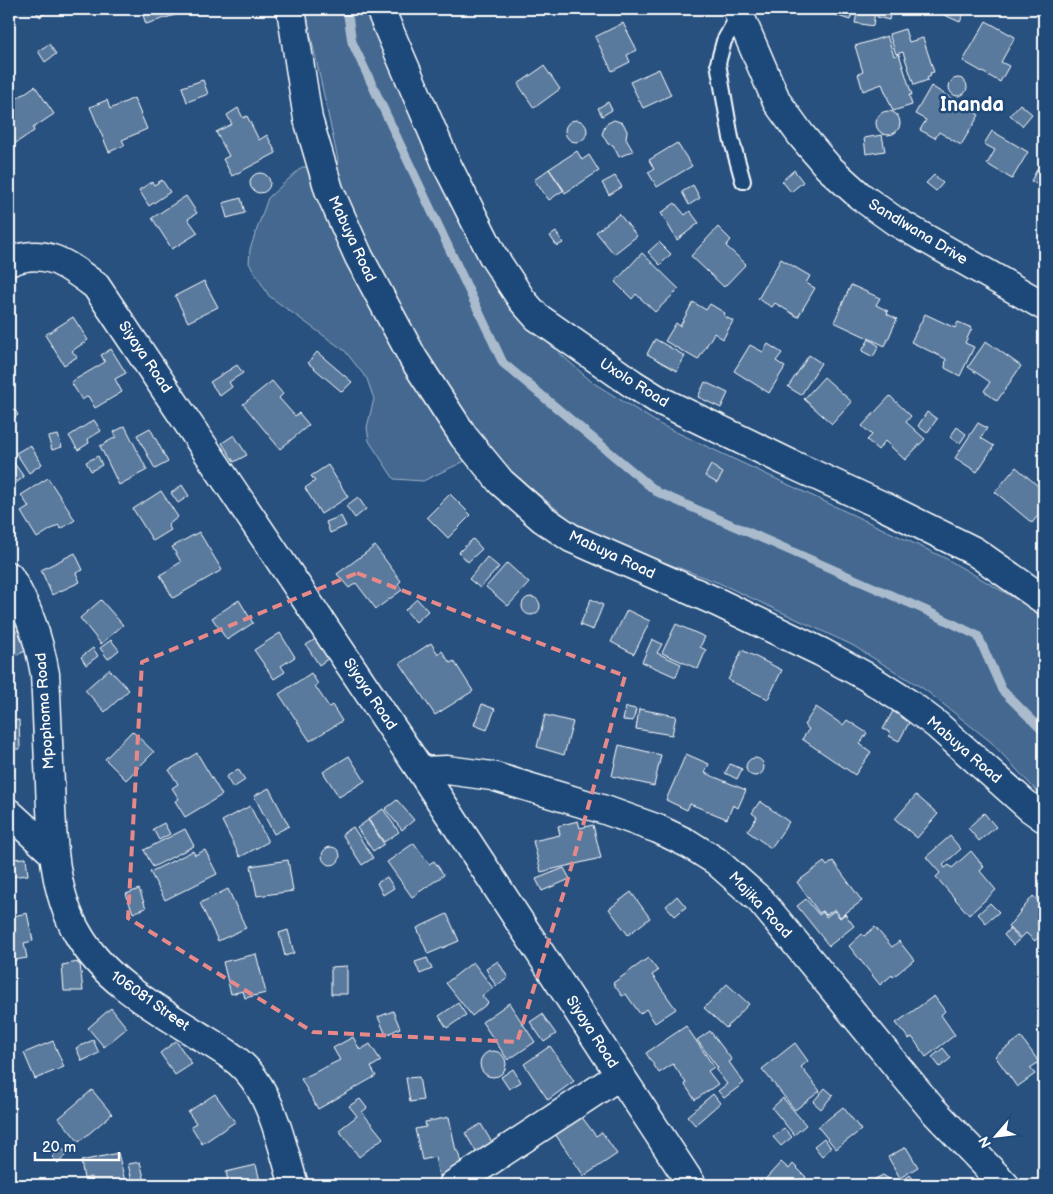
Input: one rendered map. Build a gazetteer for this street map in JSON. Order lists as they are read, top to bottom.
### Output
{
  "streets": {
    "street": [
      "Sandlwana Drive",
      "Mabuya Road",
      "Siyaya Road",
      "Uxolo Road",
      "Mpophoma Road",
      "Majika Road",
      "106081 Street"
    ]
  },
  "crossings": [
    ["Siyaya Road", "Majika Road"],
    ["Mpophoma Road", "106081 Street"]
  ],
  "districts": ["Inanda"],
  "scale_bar": "20 m",
  "north": "bottom left"
}
